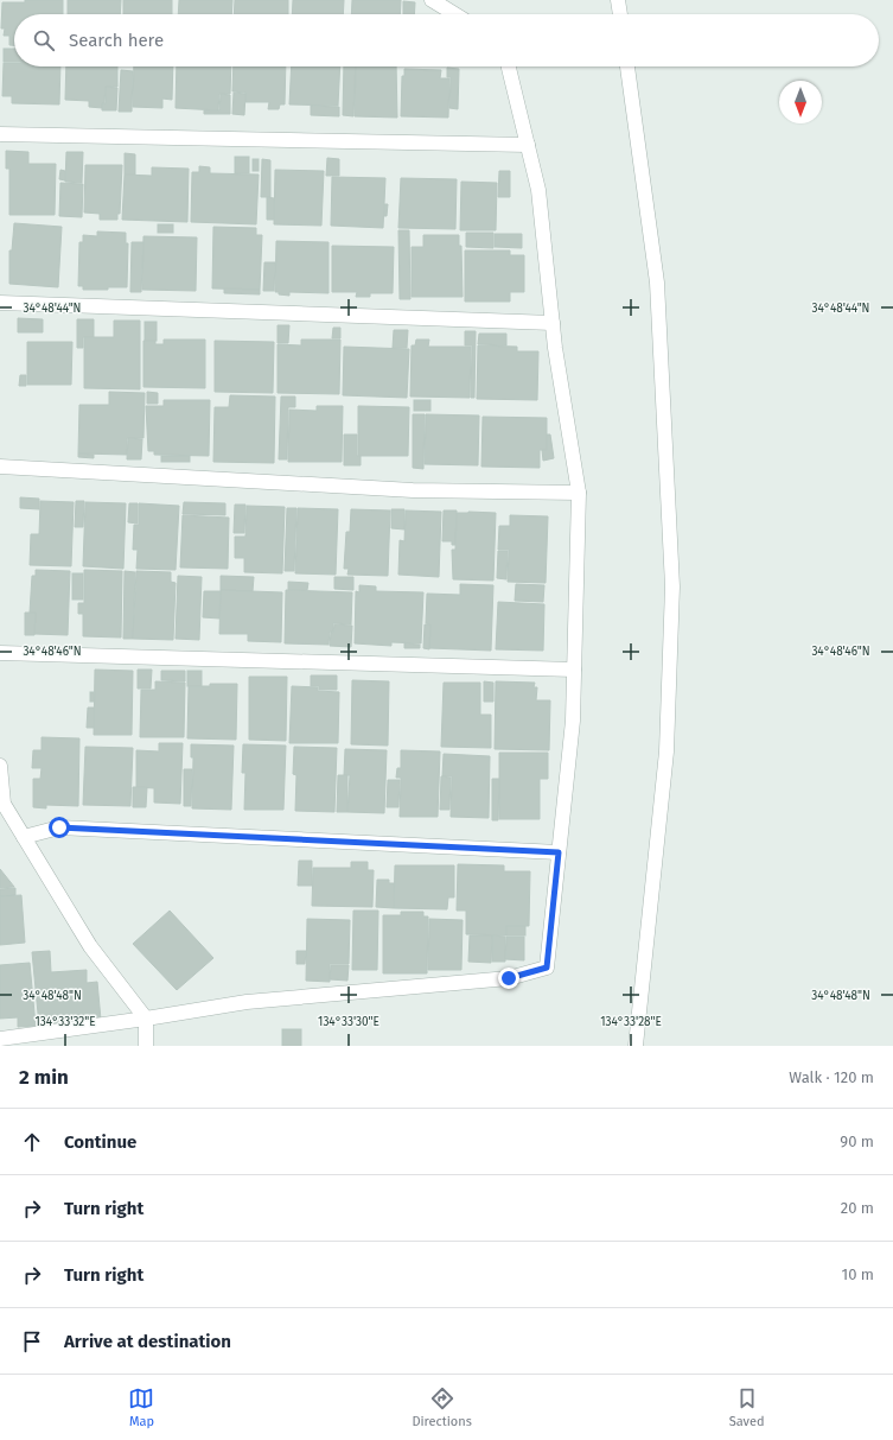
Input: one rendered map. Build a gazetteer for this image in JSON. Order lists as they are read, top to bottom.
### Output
{
  "north": "bottom",
  "page": {
    "search": "Search here",
    "heading": ["2 min", "Walk · 120 m"],
    "list": [
      ["Continue", "90 m"],
      ["Turn right", "20 m"],
      ["Turn right", "10 m"],
      "Arrive at destination"
    ],
    "nav": ["Map", "Directions", "Saved"]
  },
  "coordinates": [
    "34°48'44\"N",
    "34°48'46\"N",
    "34°48'48\"N",
    "134°33'32\"E",
    "134°33'30\"E",
    "134°33'28\"E"
  ]
}
